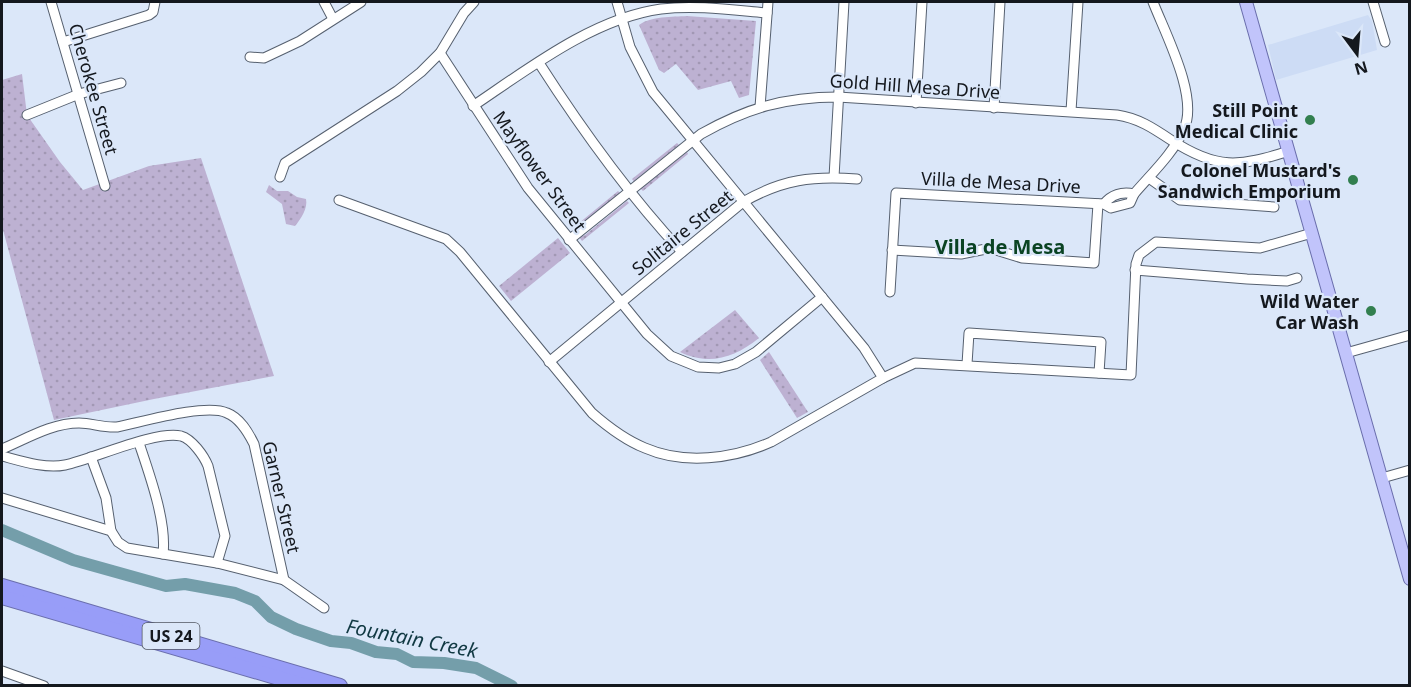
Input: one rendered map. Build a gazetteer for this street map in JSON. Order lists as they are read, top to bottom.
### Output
{
  "streets": {
    "highway": ["US 24"],
    "street": [
      "Gold Hill Mesa Drive",
      "Cherokee Street",
      "Mayflower Street",
      "Villa de Mesa Drive",
      "Solitaire Street",
      "Garner Street"
    ]
  },
  "crossings": [
    ["Gold Hill Mesa Drive", "Mayflower Street"],
    ["Gold Hill Mesa Drive", "Villa de Mesa Drive"],
    ["Mayflower Street", "Solitaire Street"]
  ],
  "districts": ["Villa de Mesa"],
  "water": ["Fountain Creek"],
  "places": ["Still Point Medical Clinic", "Colonel Mustard's Sandwich Emporium", "Wild Water Car Wash"],
  "north": "bottom"
}
